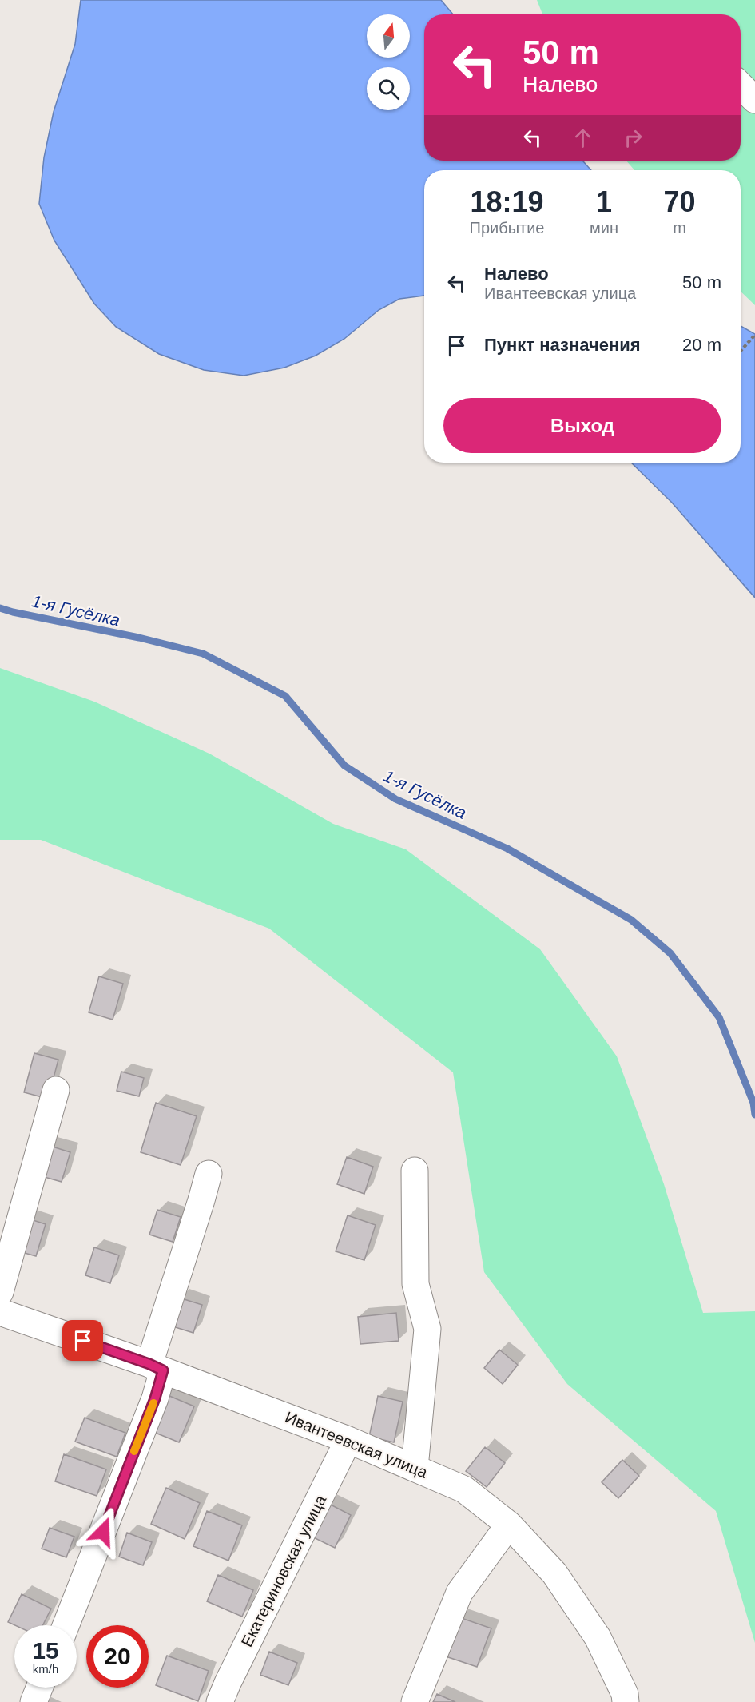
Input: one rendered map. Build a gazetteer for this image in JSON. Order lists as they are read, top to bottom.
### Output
{
  "streets": {
    "street": ["Ивантеевская улица", "Екатериновская улица"]
  },
  "crossings": [
    ["Ивантеевская улица", "Екатериновская улица"]
  ],
  "water": ["1-я Гусёлка"],
  "north": "top",
  "page": {
    "turn": ["50 m", "Налево"],
    "eta": [
      "18:19",
      "Прибытие",
      "1",
      "мин",
      "70",
      "m"
    ],
    "list": [
      {
        "name": "Налево",
        "note": "Ивантеевская улица",
        "value": "50 m"
      },
      {
        "name": "Пункт назначения",
        "value": "20 m"
      }
    ],
    "buttons": "Выход",
    "speed": "15 km/h",
    "limit": "20"
  }
}
